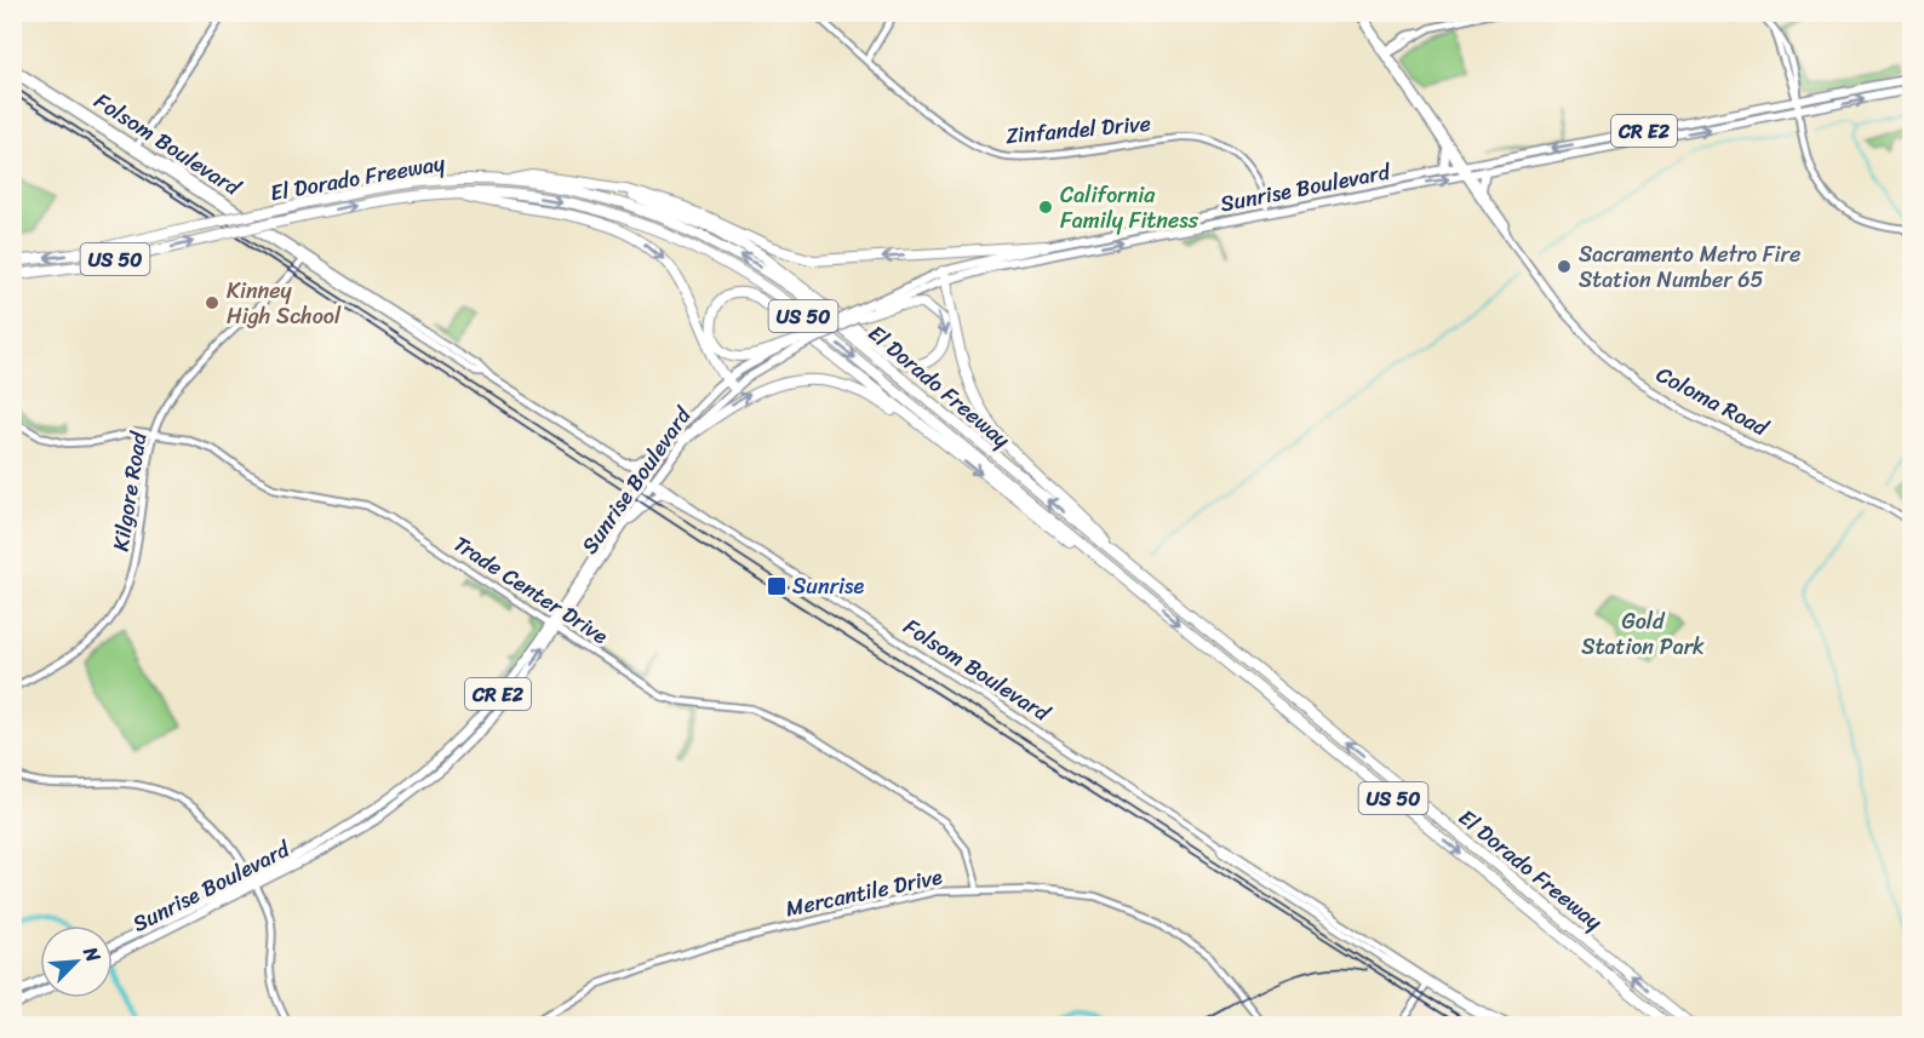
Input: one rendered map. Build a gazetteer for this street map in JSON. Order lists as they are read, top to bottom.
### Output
{
  "streets": {
    "highway": ["El Dorado Freeway", "US 50"],
    "main road": [
      "CR E2",
      "Folsom Boulevard",
      "Sunrise Boulevard",
      "Coloma Road"
    ],
    "street": [
      "Zinfandel Drive",
      "Kilgore Road",
      "Trade Center Drive",
      "Mercantile Drive"
    ]
  },
  "crossings": [
    ["Zinfandel Drive", "Sunrise Boulevard"],
    ["Folsom Boulevard", "Sunrise Boulevard"],
    ["Folsom Boulevard", "Kilgore Road"],
    ["Sunrise Boulevard", "Coloma Road"],
    ["Sunrise Boulevard", "Trade Center Drive"],
    ["Kilgore Road", "Trade Center Drive"],
    ["Trade Center Drive", "Mercantile Drive"]
  ],
  "parks": ["Gold Station Park"],
  "places": {
    "other": ["California Family Fitness", "Sacramento Metro Fire Station Number 65", "Kinney High School"],
    "transit": ["Sunrise"]
  },
  "north": "top right"
}
